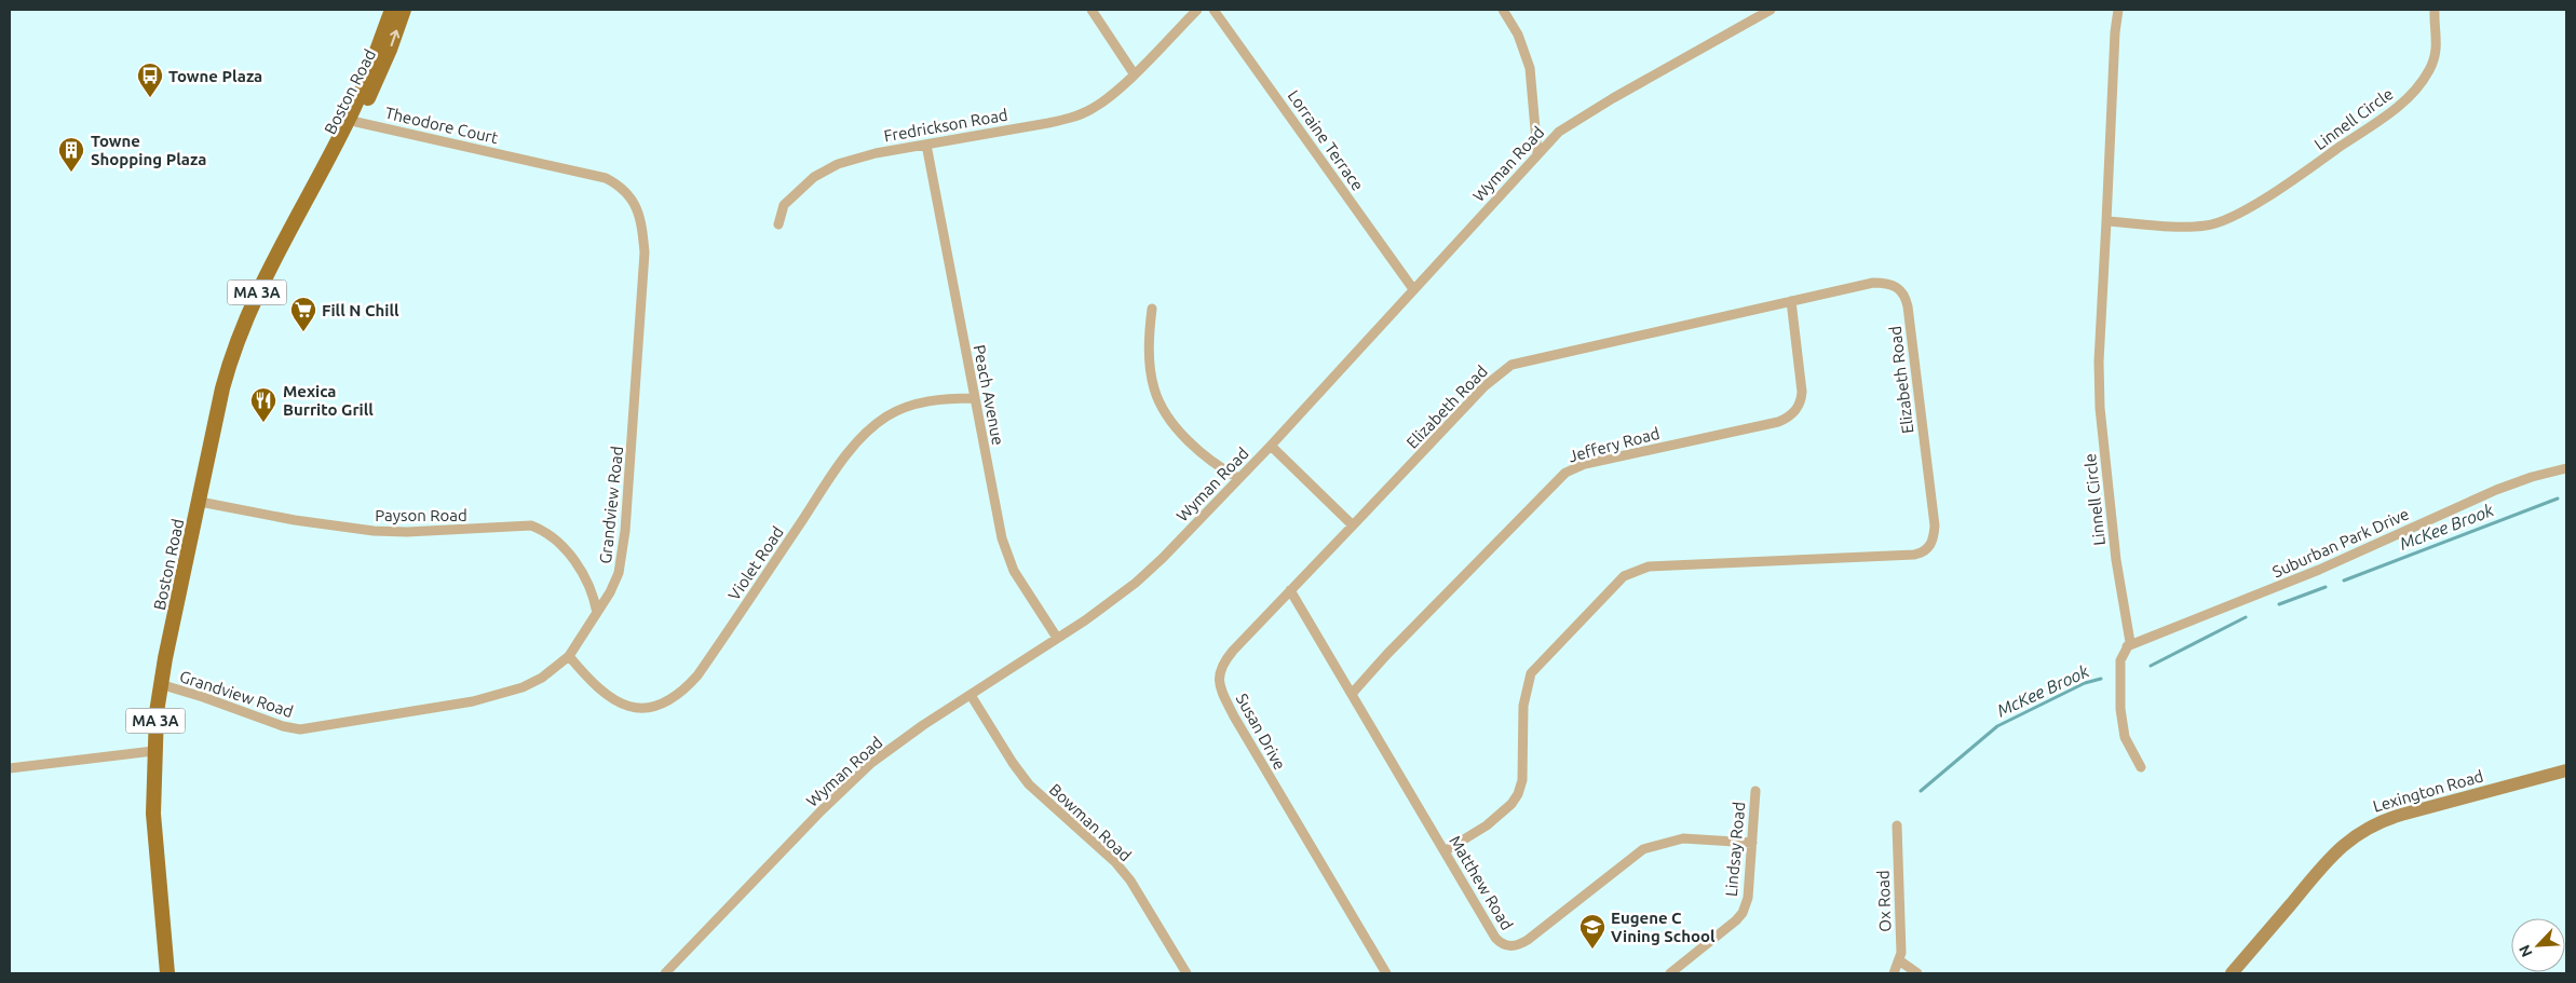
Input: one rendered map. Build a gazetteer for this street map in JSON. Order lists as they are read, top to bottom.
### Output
{
  "streets": {
    "main road": ["Boston Road", "MA 3A"],
    "street": [
      "Linnell Circle",
      "Theodore Court",
      "Fredrickson Road",
      "Lorraine Terrace",
      "Wyman Road",
      "Elizabeth Road",
      "Peach Avenue",
      "Jeffery Road",
      "Grandview Road",
      "Payson Road",
      "Suburban Park Drive",
      "Violet Road",
      "Susan Drive",
      "Lexington Road",
      "Bowman Road",
      "Lindsay Road",
      "Matthew Road",
      "Ox Road"
    ]
  },
  "crossings": [
    ["Boston Road", "Theodore Court"],
    ["Boston Road", "Grandview Road"],
    ["Boston Road", "Payson Road"],
    ["Linnell Circle", "Suburban Park Drive"],
    ["Theodore Court", "Grandview Road"],
    ["Fredrickson Road", "Peach Avenue"],
    ["Lorraine Terrace", "Wyman Road"],
    ["Wyman Road", "Peach Avenue"],
    ["Wyman Road", "Bowman Road"],
    ["Elizabeth Road", "Jeffery Road"],
    ["Elizabeth Road", "Susan Drive"],
    ["Elizabeth Road", "Matthew Road"],
    ["Peach Avenue", "Violet Road"],
    ["Jeffery Road", "Matthew Road"],
    ["Grandview Road", "Payson Road"],
    ["Grandview Road", "Violet Road"],
    ["Susan Drive", "Matthew Road"],
    ["Lindsay Road", "Matthew Road"]
  ],
  "water": ["McKee Brook"],
  "places": {
    "bus stop": ["Towne Plaza"],
    "building": ["Towne Shopping Plaza"],
    "supermarket": ["Fill N Chill"],
    "restaurant": ["Mexica Burrito Grill"],
    "school or university": ["Eugene C Vining School"]
  },
  "north": "bottom left"
}
